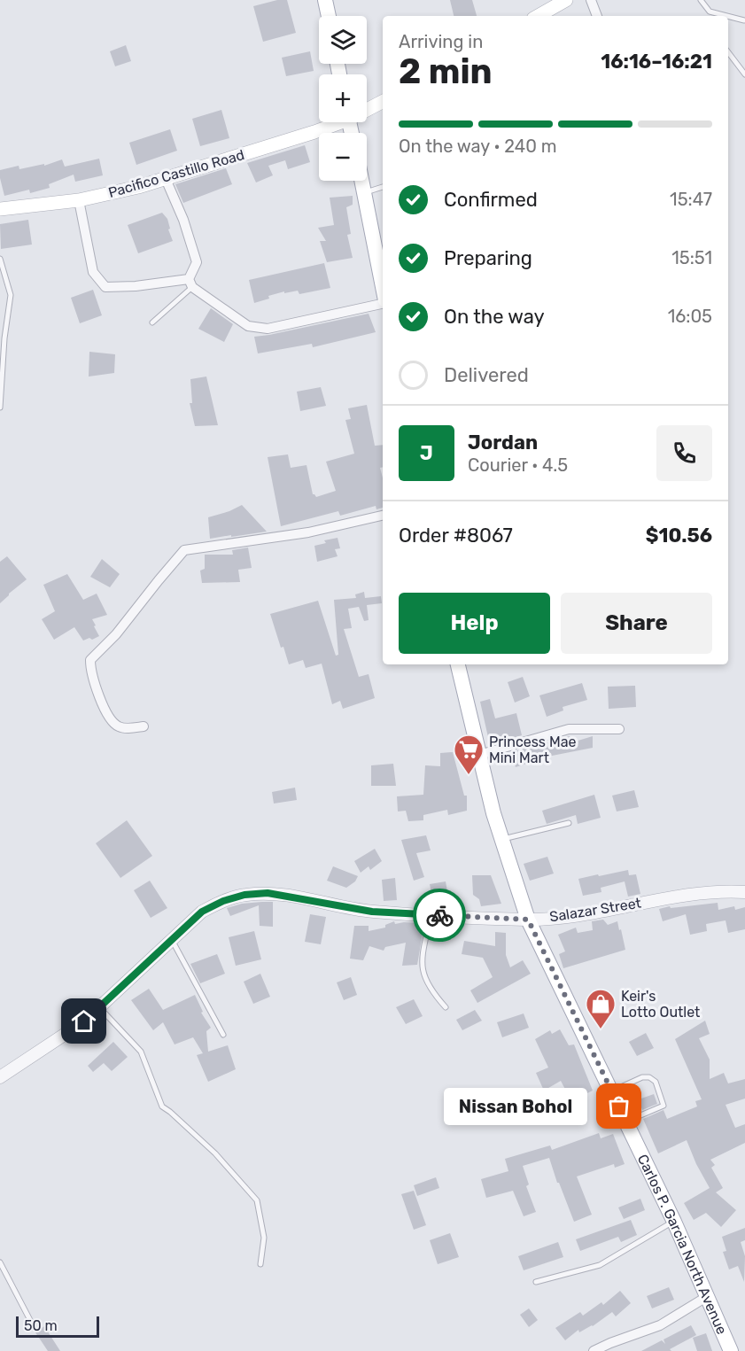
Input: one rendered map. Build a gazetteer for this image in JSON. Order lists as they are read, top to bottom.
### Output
{
  "streets": {
    "main road": ["Pacifico Castillo Road", "Carlos P. Garcia North Avenue"],
    "street": ["Salazar Street"]
  },
  "crossings": [
    ["Salazar Street", "Carlos P. Garcia North Avenue"]
  ],
  "places": {
    "supermarket": ["Princess Mae Mini Mart"],
    "shop": ["Keir's Lotto Outlet"],
    "other": ["Nissan Bohol"]
  },
  "scale_bar": "50 m",
  "page": {
    "map_buttons": ["+", "−"],
    "heading": ["2 min", "Arriving in", "16:16–16:21"],
    "panel": [
      "Jordan",
      "Courier · 4.5",
      "Order #8067",
      "$10.56"
    ],
    "bar": "On the way · 240 m",
    "list": [
      ["Confirmed", "15:47"],
      ["Preparing", "15:51"],
      ["On the way", "16:05"],
      "Delivered"
    ],
    "round": "J",
    "buttons": ["Help", "Share"],
    "bubble": "Nissan Bohol",
    "scale": "50 m"
  }
}
